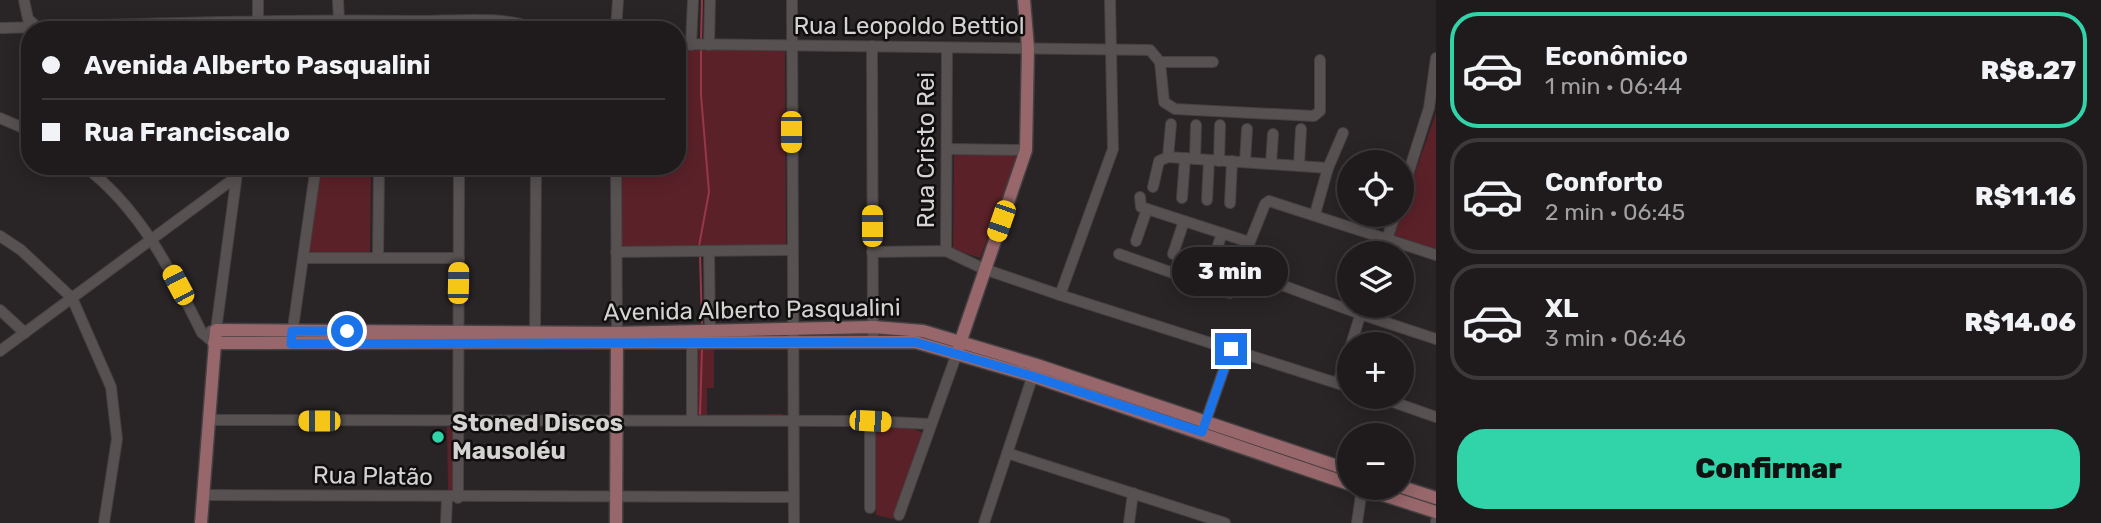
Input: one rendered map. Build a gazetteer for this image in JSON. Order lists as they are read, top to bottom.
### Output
{
  "streets": {
    "main road": ["Avenida Alberto Pasqualini"],
    "street": ["Rua Leopoldo Bettiol", "Rua Cristo Rei", "Rua Platão"]
  },
  "crossings": [
    ["Rua Leopoldo Bettiol", "Rua Cristo Rei"]
  ],
  "places": ["Stoned Discos Mausoléu"],
  "page": {
    "list": [
      {
        "name": "Econômico",
        "note": "1 min · 06:44",
        "value": "R$8.27"
      },
      {
        "name": "Conforto",
        "note": "2 min · 06:45",
        "value": "R$11.16"
      },
      {
        "name": "XL",
        "note": "3 min · 06:46",
        "value": "R$14.06"
      }
    ],
    "banner": ["Avenida Alberto Pasqualini", "Rua Franciscalo"],
    "map_buttons": ["+", "−"],
    "bubble": "3 min",
    "buttons": "Confirmar"
  }
}
